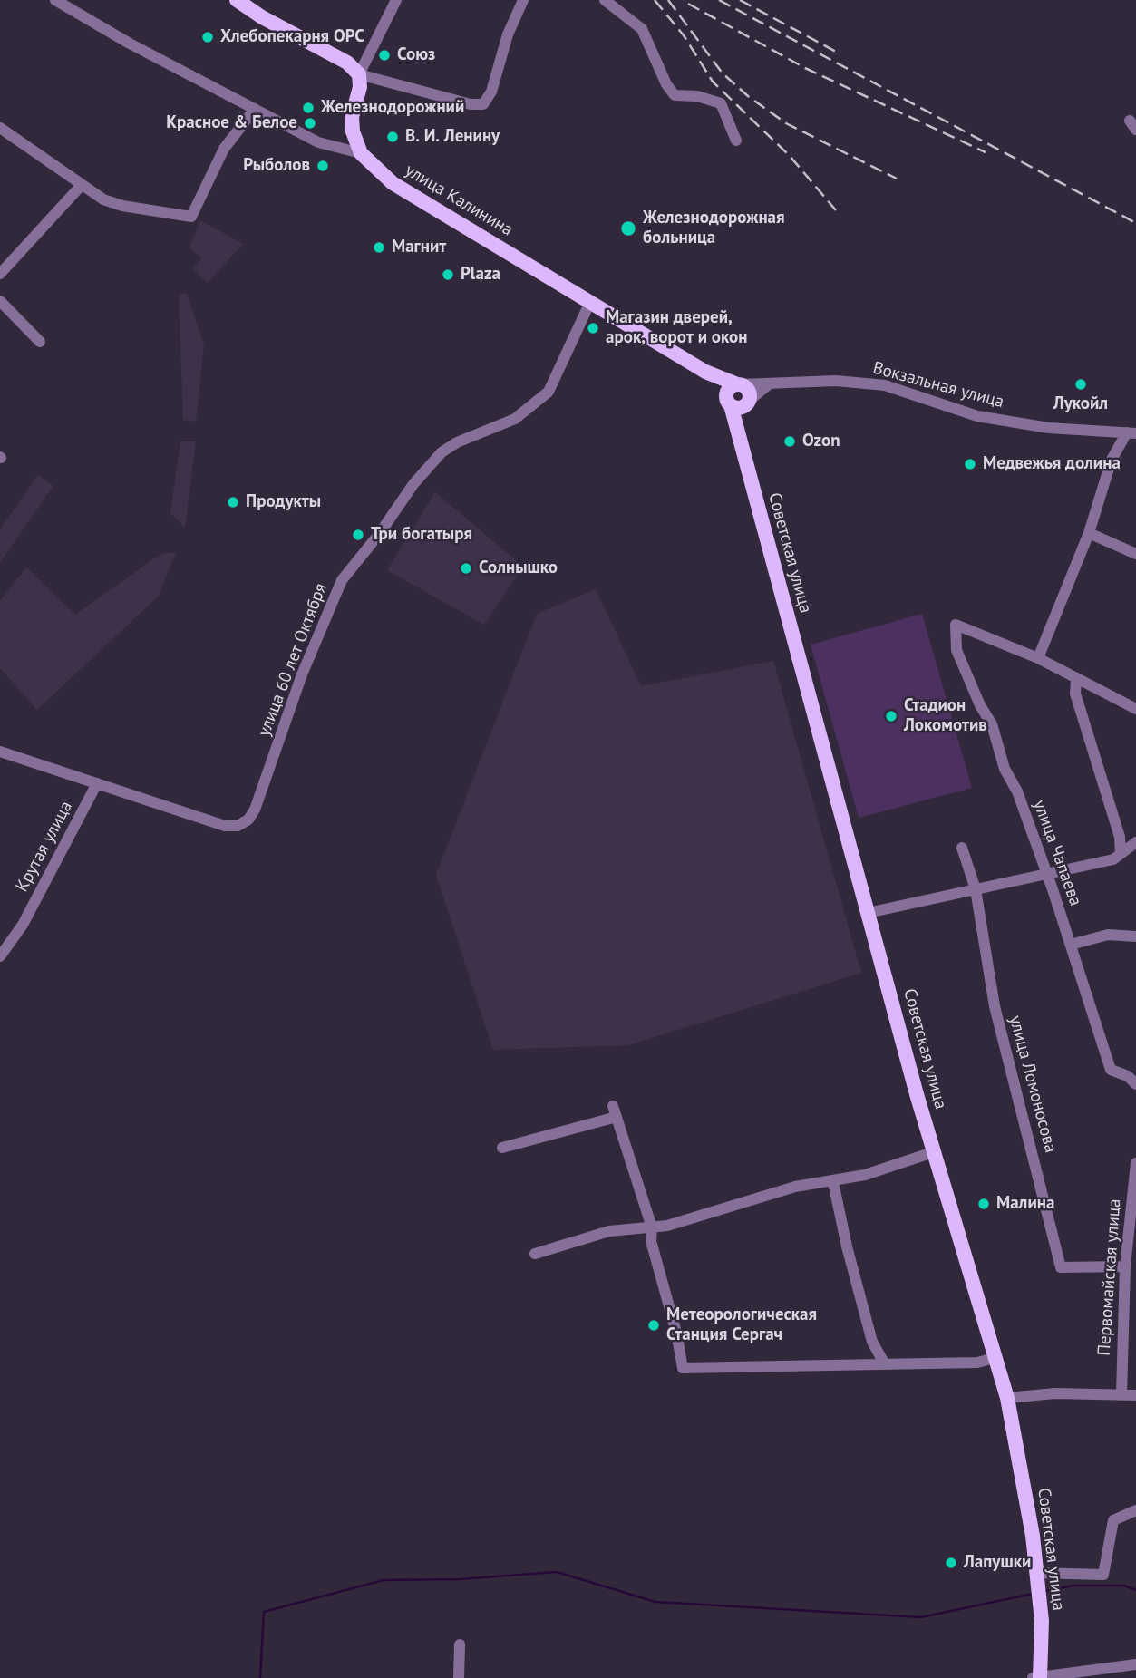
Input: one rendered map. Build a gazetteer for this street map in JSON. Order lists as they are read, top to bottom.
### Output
{
  "streets": {
    "main road": ["улица Калинина", "Советская улица"],
    "street": [
      "Вокзальная улица",
      "улица 60 лет Октября",
      "Крутая улица",
      "улица Чапаева",
      "улица Ломоносова",
      "Первомайская улица"
    ]
  },
  "crossings": [
    ["улица Калинина", "улица 60 лет Октября"],
    ["улица 60 лет Октября", "Крутая улица"],
    ["улица Ломоносова", "Первомайская улица"]
  ],
  "places": [
    "Хлебопекарня ОРС",
    "Союз",
    "Железнодорожний",
    "Красное & Белое",
    "В. И. Ленину",
    "Рыболов",
    "Железнодорожная больница",
    "Магнит",
    "Plaza",
    "Магазин дверей, арок, ворот и окон",
    "Лукойл",
    "Ozon",
    "Медвежья долина",
    "Продукты",
    "Три богатыря",
    "Солнышко",
    "Стадион Локомотив",
    "Малина",
    "Метеорологическая Станция Сергач",
    "Лапушки"
  ]
}
